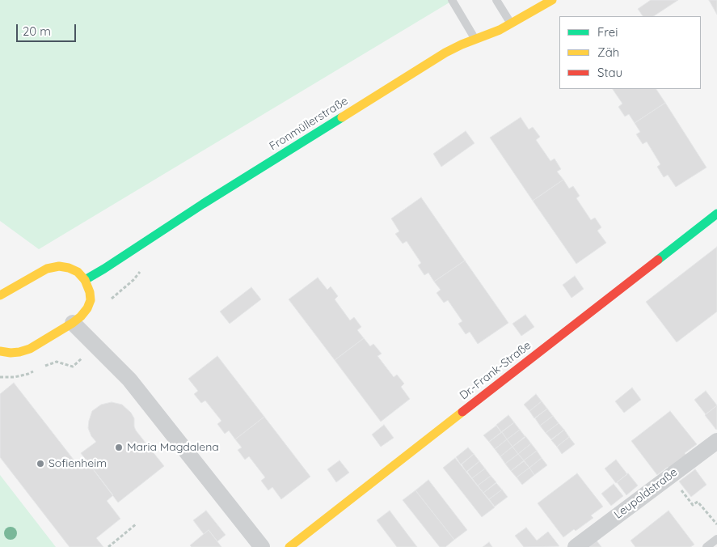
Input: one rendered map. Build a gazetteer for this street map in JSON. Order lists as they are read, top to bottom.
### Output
{
  "streets": {
    "main road": ["Fronmüllerstraße", "Dr.-Frank-Straße"],
    "street": ["Leupoldstraße"]
  },
  "places": ["Maria Magdalena", "Sofienheim"],
  "legend": ["Frei", "Zäh", "Stau"],
  "scale_bar": "20 m"
}
